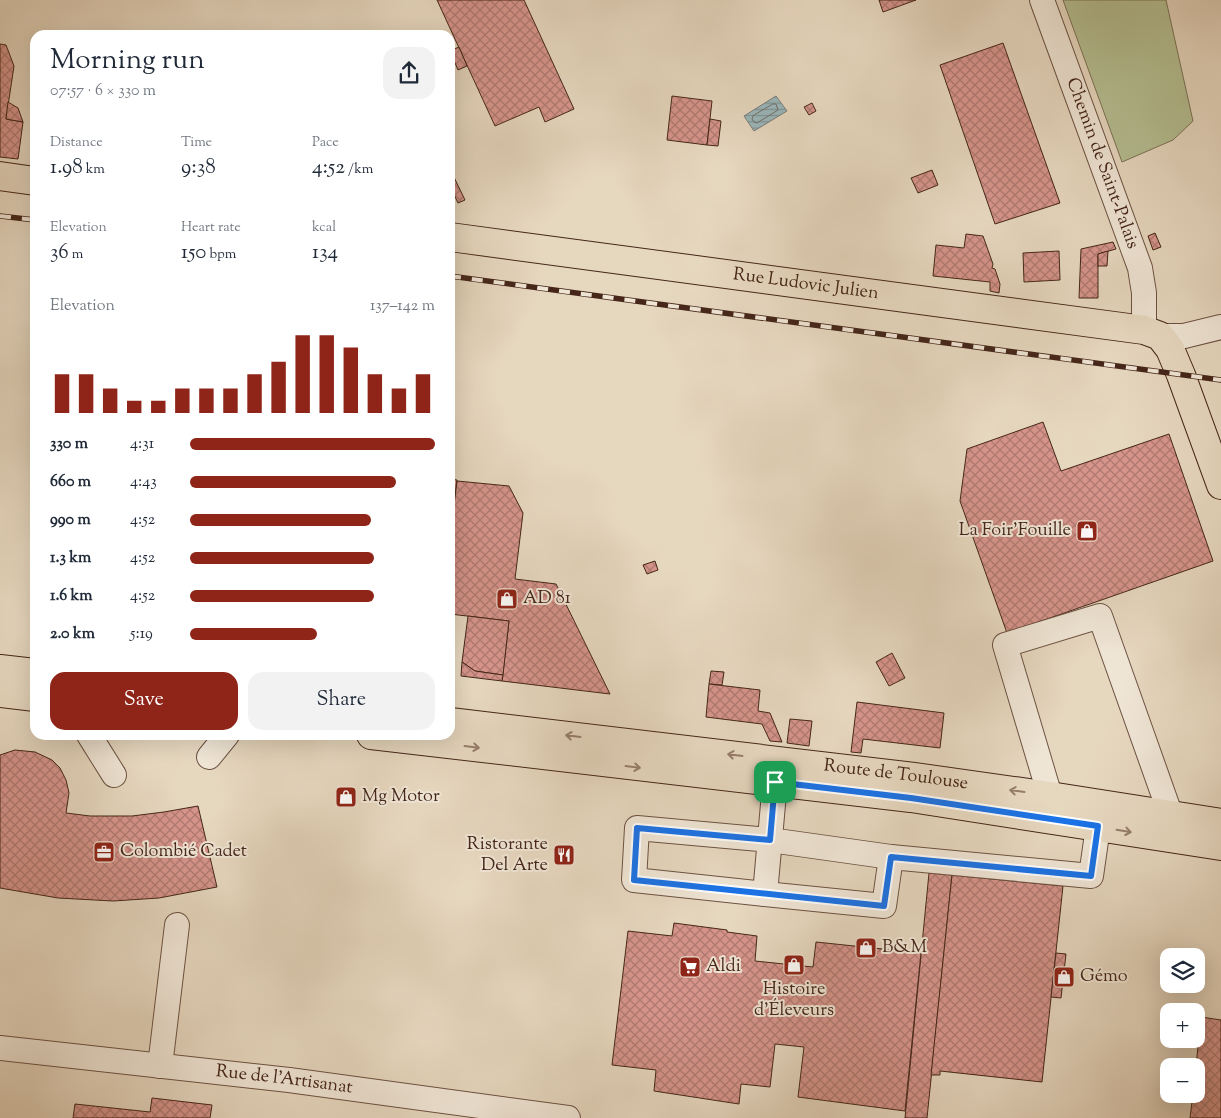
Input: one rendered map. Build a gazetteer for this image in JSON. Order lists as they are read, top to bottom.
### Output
{
  "streets": {
    "main road": ["Rue Ludovic Julien", "Route de Toulouse"],
    "street": ["Chemin de Saint-Palais", "Rue de l'Artisanat"]
  },
  "crossings": [
    ["Chemin de Saint-Palais", "Rue Ludovic Julien"]
  ],
  "places": {
    "shop": [
      "La Foir'Fouille",
      "AD 81",
      "Mg Motor",
      "B&M",
      "Histoire d'Éleveurs",
      "Gémo"
    ],
    "office": ["Colombié Cadet"],
    "restaurant": ["Ristorante Del Arte"],
    "supermarket": ["Aldi"]
  },
  "page": {
    "heading": ["Morning run", "07:57 · 6 × 330 m"],
    "stats": [
      ["Distance", "1.98 km"],
      ["Time", "9:38"],
      ["Pace", "4:52 /km"],
      ["Elevation", "36 m"],
      ["Heart rate", "150 bpm"],
      ["kcal", "134"]
    ],
    "chart": ["Elevation", "137–142 m"],
    "list": [
      {
        "name": "330 m",
        "note": "4:31"
      },
      {
        "name": "660 m",
        "note": "4:43"
      },
      {
        "name": "990 m",
        "note": "4:52"
      },
      {
        "name": "1.3 km",
        "note": "4:52"
      },
      {
        "name": "1.6 km",
        "note": "4:52"
      },
      {
        "name": "2.0 km",
        "note": "5:19"
      }
    ],
    "buttons": ["Save", "Share"],
    "map_buttons": ["+", "−"]
  }
}
